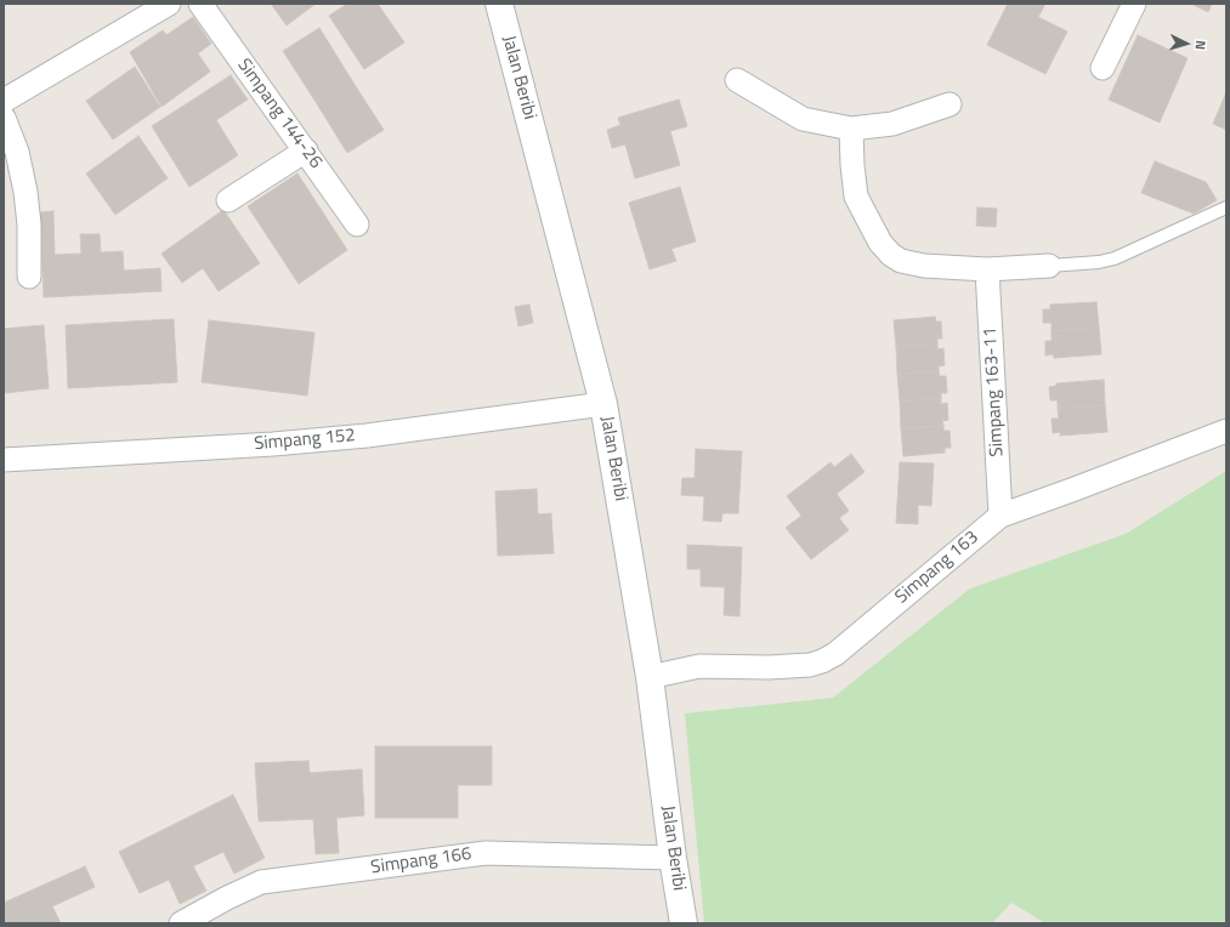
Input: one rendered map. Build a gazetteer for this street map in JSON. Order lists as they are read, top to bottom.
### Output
{
  "streets": {
    "main road": ["Jalan Beribi"],
    "street": [
      "Simpang 144-26",
      "Simpang 163-11",
      "Simpang 152",
      "Simpang 163",
      "Simpang 166"
    ]
  },
  "crossings": [
    ["Jalan Beribi", "Simpang 152"],
    ["Jalan Beribi", "Simpang 163"],
    ["Jalan Beribi", "Simpang 166"],
    ["Simpang 163-11", "Simpang 163"]
  ],
  "north": "right"
}
